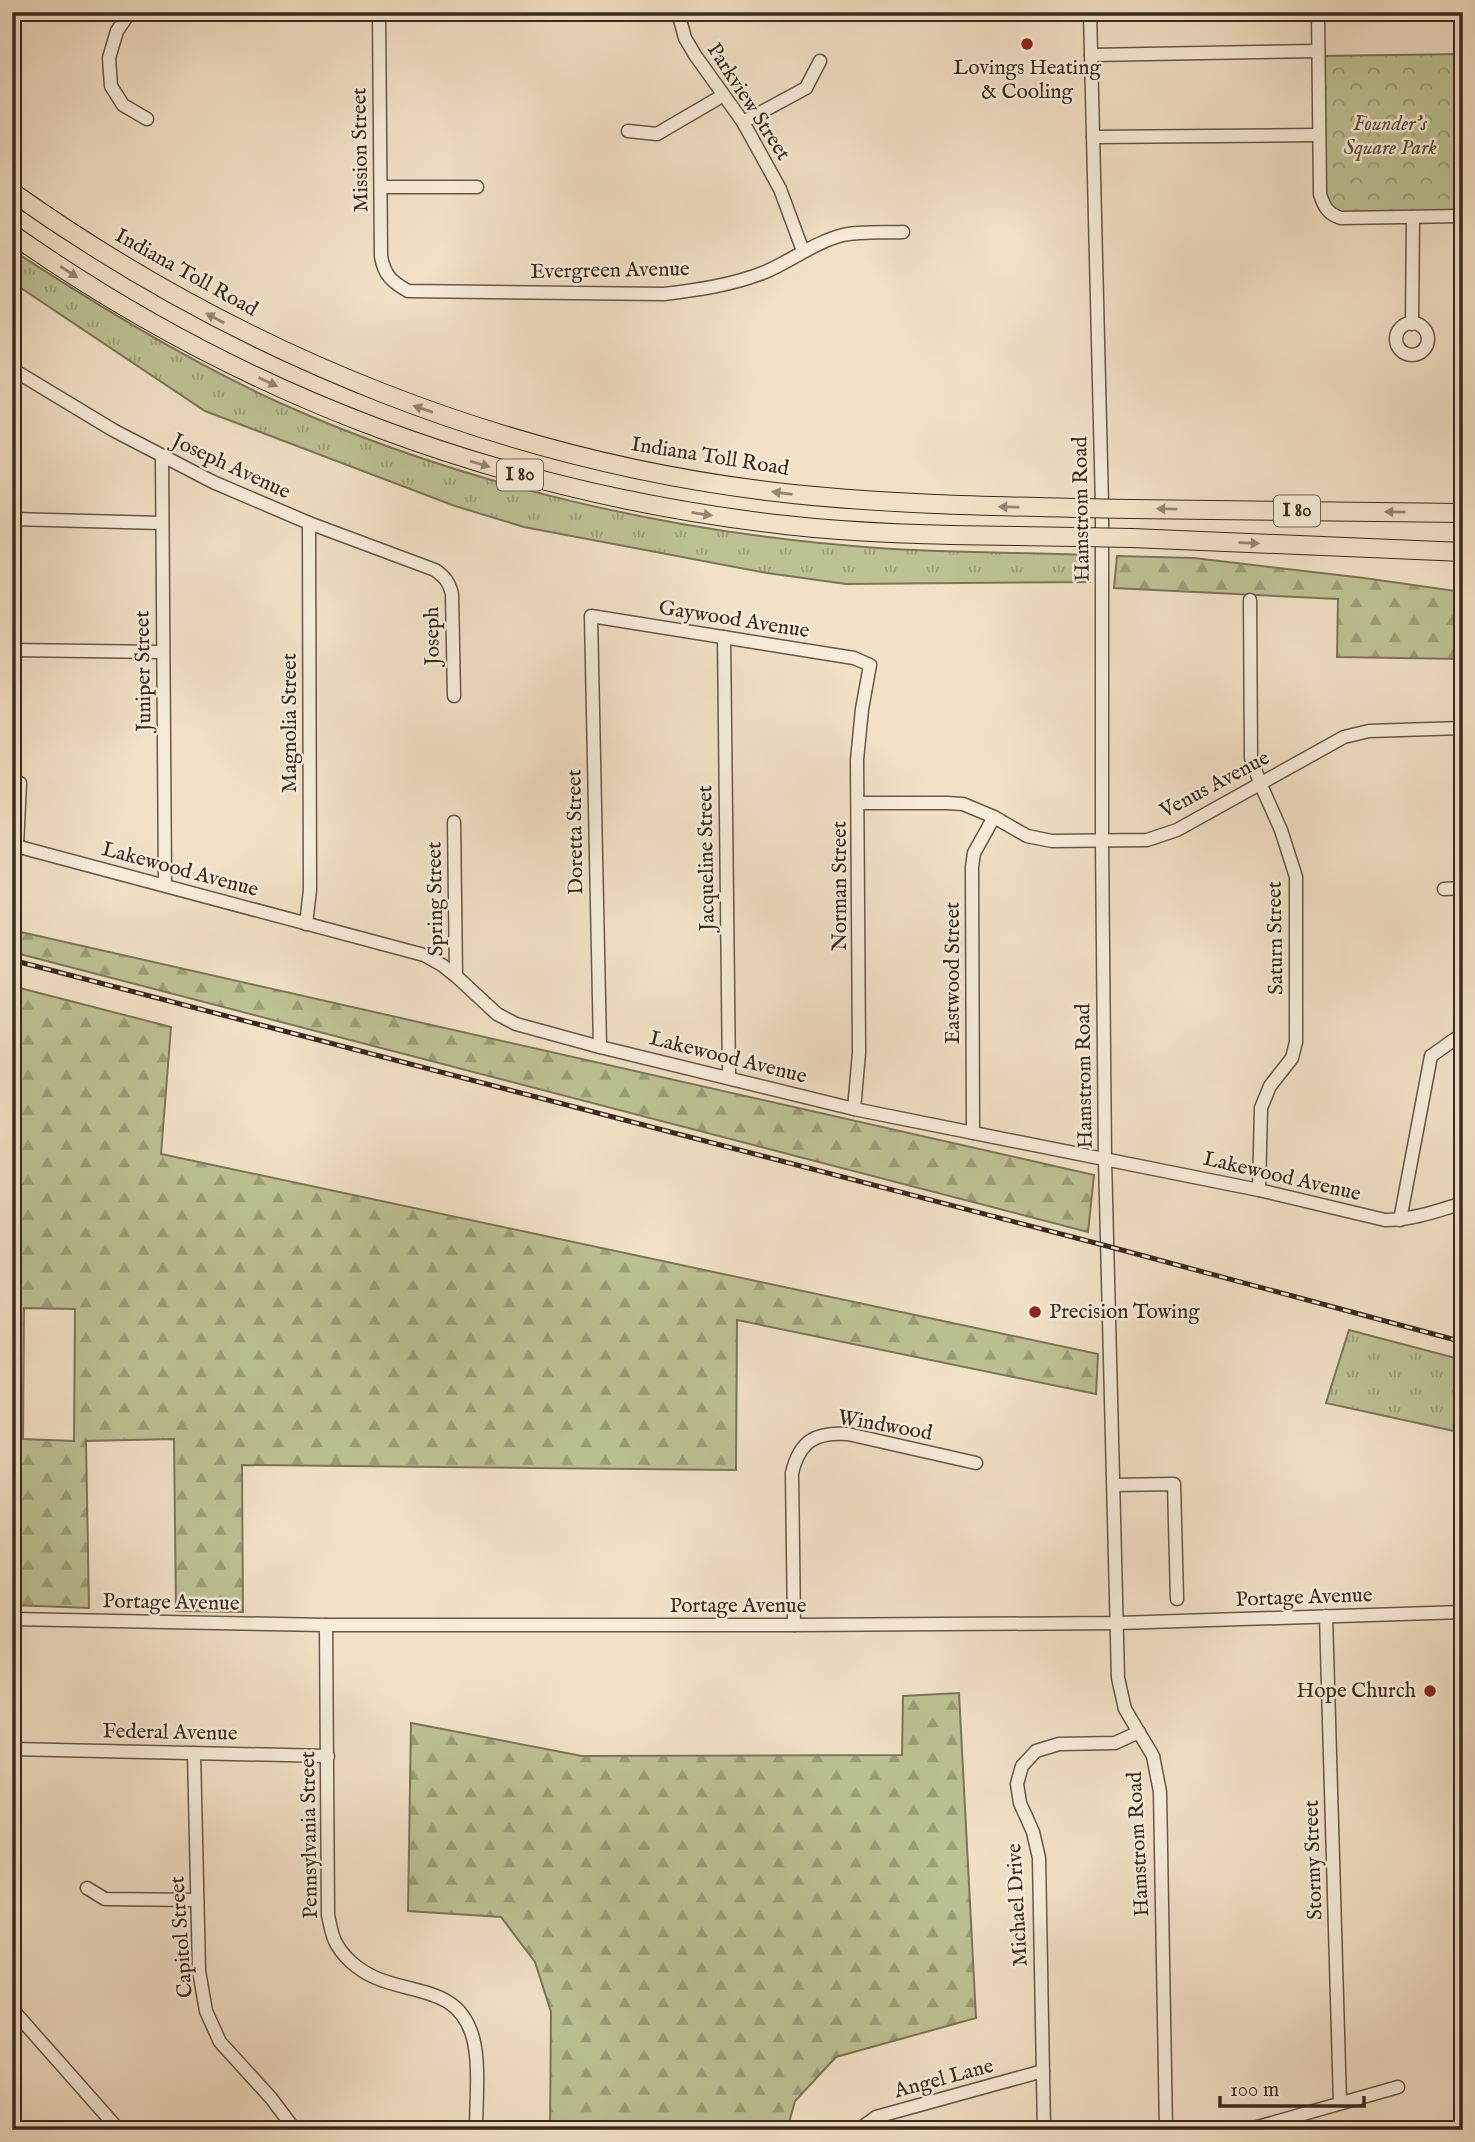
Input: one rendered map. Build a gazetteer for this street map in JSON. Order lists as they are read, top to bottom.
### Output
{
  "streets": {
    "highway": ["Indiana Toll Road", "I 80"],
    "street": [
      "Parkview Street",
      "Mission Street",
      "Evergreen Avenue",
      "Joseph Avenue",
      "Hamstrom Road",
      "Gaywood Avenue",
      "Joseph",
      "Juniper Street",
      "Magnolia Street",
      "Venus Avenue",
      "Doretta Street",
      "Jacqueline Street",
      "Lakewood Avenue",
      "Norman Street",
      "Spring Street",
      "Saturn Street",
      "Eastwood Street",
      "Windwood",
      "Portage Avenue",
      "Federal Avenue",
      "Pennsylvania Street",
      "Stormy Street",
      "Michael Drive",
      "Capitol Street",
      "Angel Lane"
    ]
  },
  "crossings": [
    ["Parkview Street", "Evergreen Avenue"],
    ["Mission Street", "Evergreen Avenue"],
    ["Joseph Avenue", "Joseph"],
    ["Joseph Avenue", "Juniper Street"],
    ["Joseph Avenue", "Magnolia Street"],
    ["Hamstrom Road", "Venus Avenue"],
    ["Hamstrom Road", "Lakewood Avenue"],
    ["Hamstrom Road", "Portage Avenue"],
    ["Hamstrom Road", "Michael Drive"],
    ["Gaywood Avenue", "Doretta Street"],
    ["Gaywood Avenue", "Jacqueline Street"],
    ["Gaywood Avenue", "Norman Street"],
    ["Juniper Street", "Lakewood Avenue"],
    ["Magnolia Street", "Lakewood Avenue"],
    ["Venus Avenue", "Norman Street"],
    ["Venus Avenue", "Saturn Street"],
    ["Venus Avenue", "Eastwood Street"],
    ["Doretta Street", "Lakewood Avenue"],
    ["Jacqueline Street", "Lakewood Avenue"],
    ["Lakewood Avenue", "Norman Street"],
    ["Lakewood Avenue", "Spring Street"],
    ["Lakewood Avenue", "Saturn Street"],
    ["Lakewood Avenue", "Eastwood Street"],
    ["Windwood", "Portage Avenue"],
    ["Portage Avenue", "Pennsylvania Street"],
    ["Portage Avenue", "Stormy Street"],
    ["Federal Avenue", "Pennsylvania Street"],
    ["Federal Avenue", "Capitol Street"],
    ["Michael Drive", "Angel Lane"]
  ],
  "parks": ["Founder's Square Park"],
  "places": ["Lovings Heating & Cooling", "Precision Towing", "Hope Church"],
  "scale_bar": "100 m"
}
